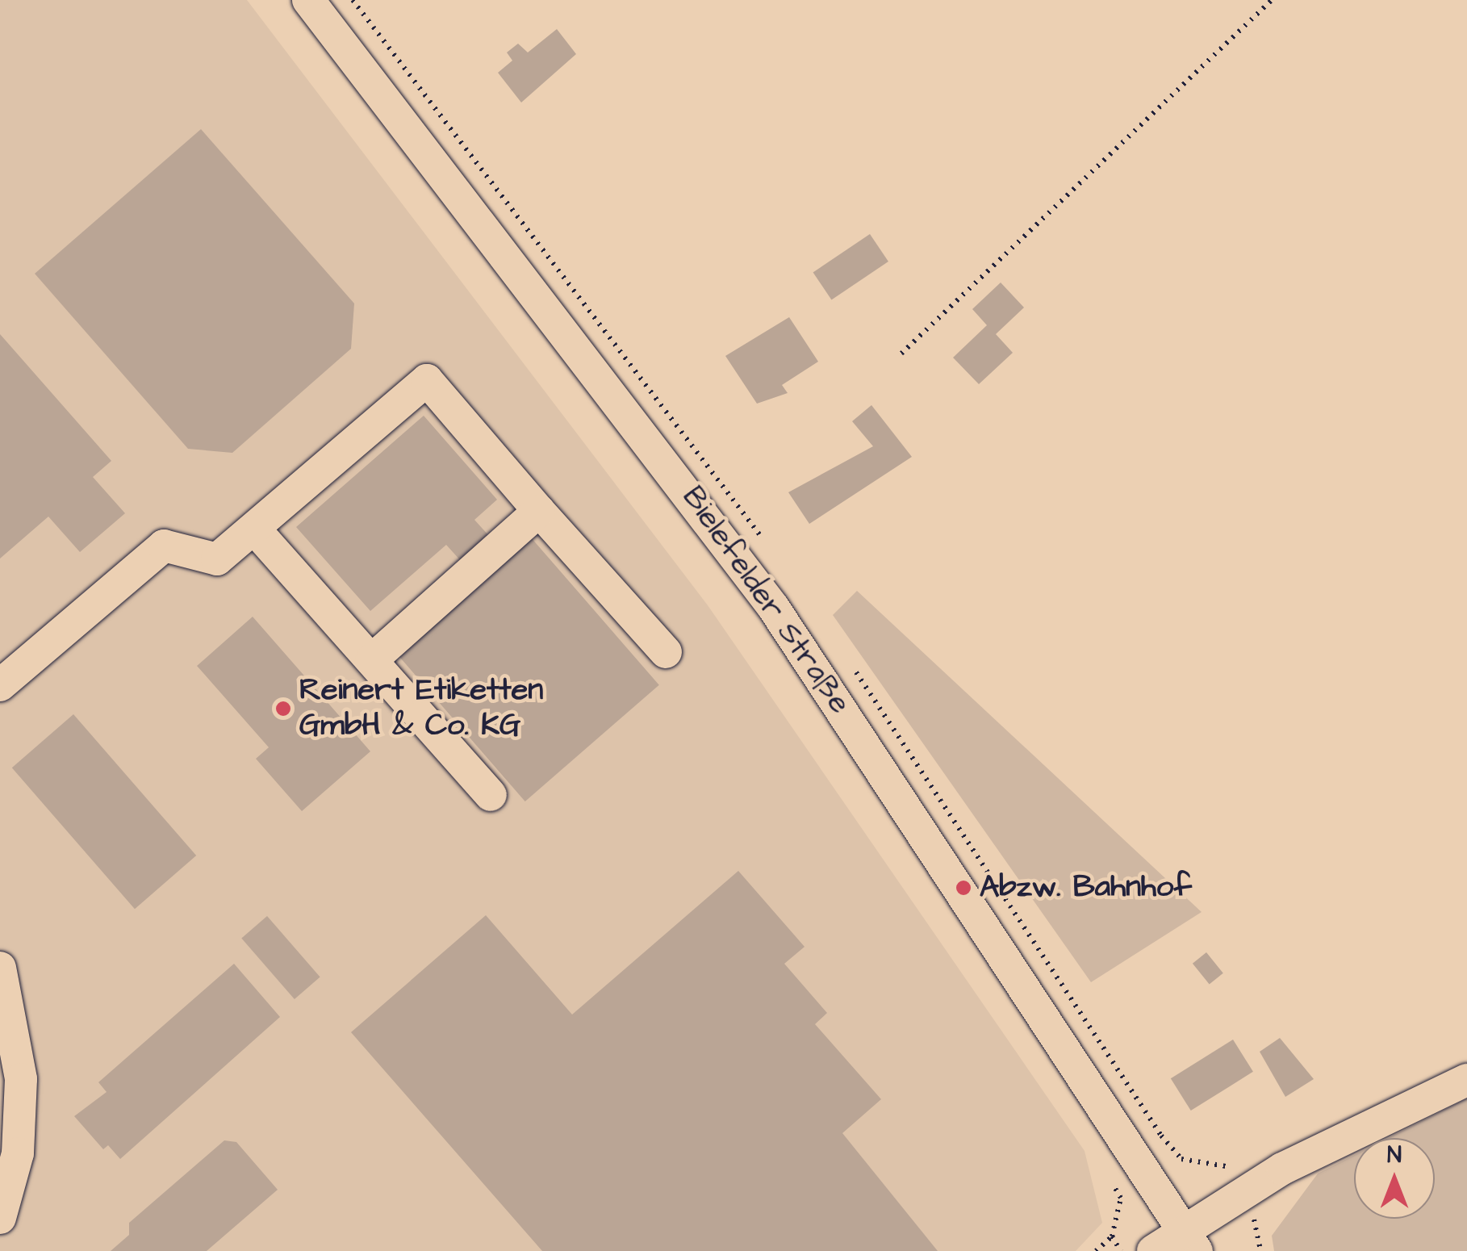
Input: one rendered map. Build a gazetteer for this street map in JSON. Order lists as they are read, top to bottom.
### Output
{
  "streets": {
    "street": ["Bielefelder Straße"]
  },
  "places": ["Reinert Etiketten GmbH & Co. KG", "Abzw. Bahnhof"],
  "north": "top"
}
